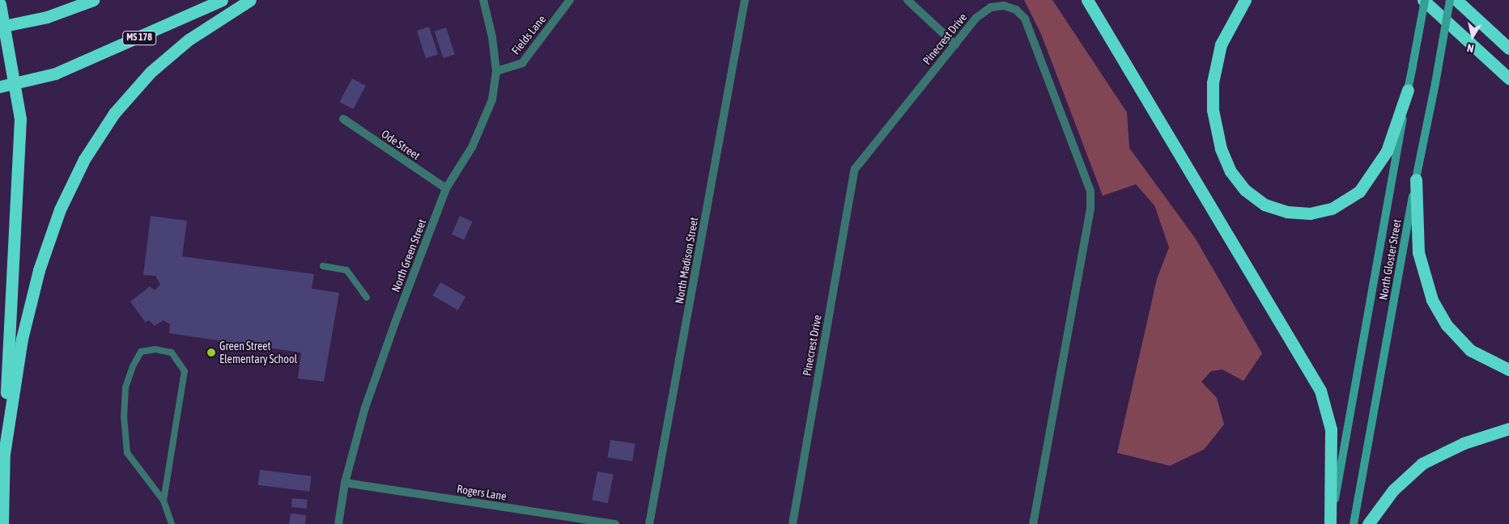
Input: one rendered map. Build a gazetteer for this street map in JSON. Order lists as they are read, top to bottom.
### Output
{
  "streets": {
    "highway": ["MS 178"],
    "main road": ["North Gloster Street"],
    "street": [
      "Fields Lane",
      "Pinecrest Drive",
      "Ode Street",
      "North Green Street",
      "North Madison Street",
      "Rogers Lane"
    ]
  },
  "crossings": [
    ["Fields Lane", "North Green Street"],
    ["Ode Street", "North Green Street"],
    ["North Green Street", "Rogers Lane"]
  ],
  "places": ["Green Street Elementary School"],
  "north": "bottom"
}
